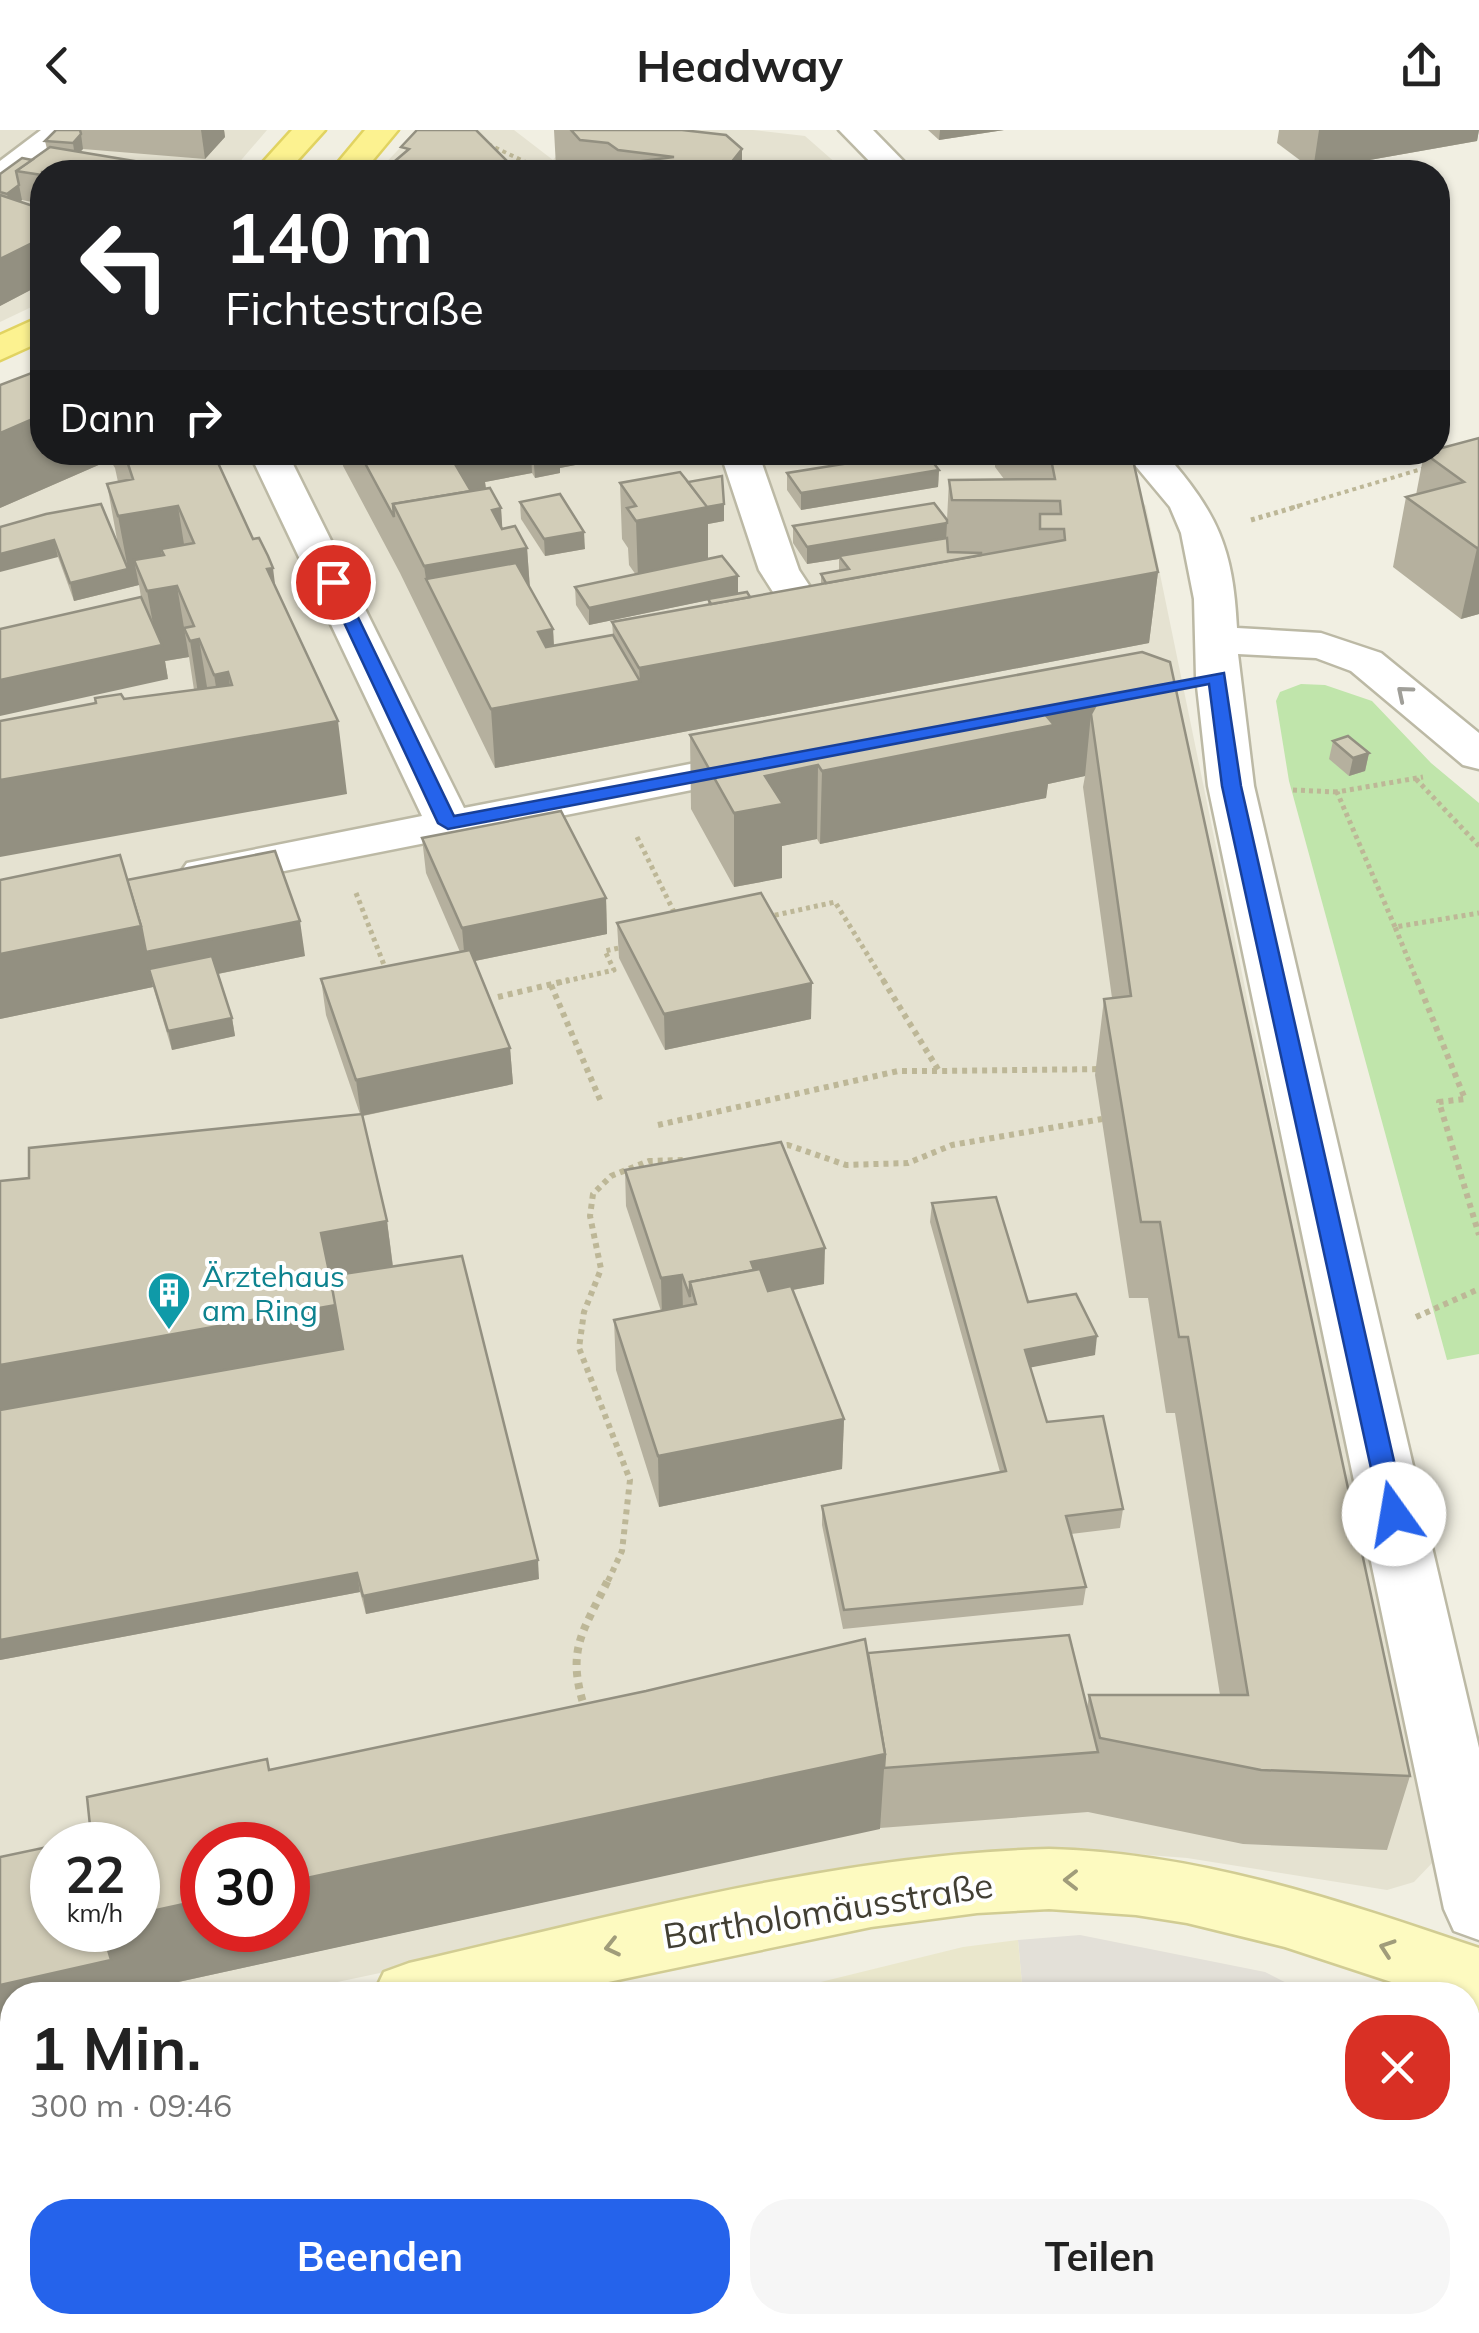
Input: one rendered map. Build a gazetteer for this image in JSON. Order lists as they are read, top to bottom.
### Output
{
  "streets": {
    "street": ["Bartholomäusstraße"]
  },
  "one_way": ["Bartholomäusstraße"],
  "places": {
    "building": ["Ärztehaus am Ring"]
  },
  "page": {
    "header": "Headway",
    "turn": ["140 m", "Fichtestraße"],
    "then": "Dann",
    "speed": "22 km/h",
    "limit": "30",
    "heading": ["1 Min.", "300 m · 09:46"],
    "buttons": ["Beenden", "Teilen"]
  }
}
